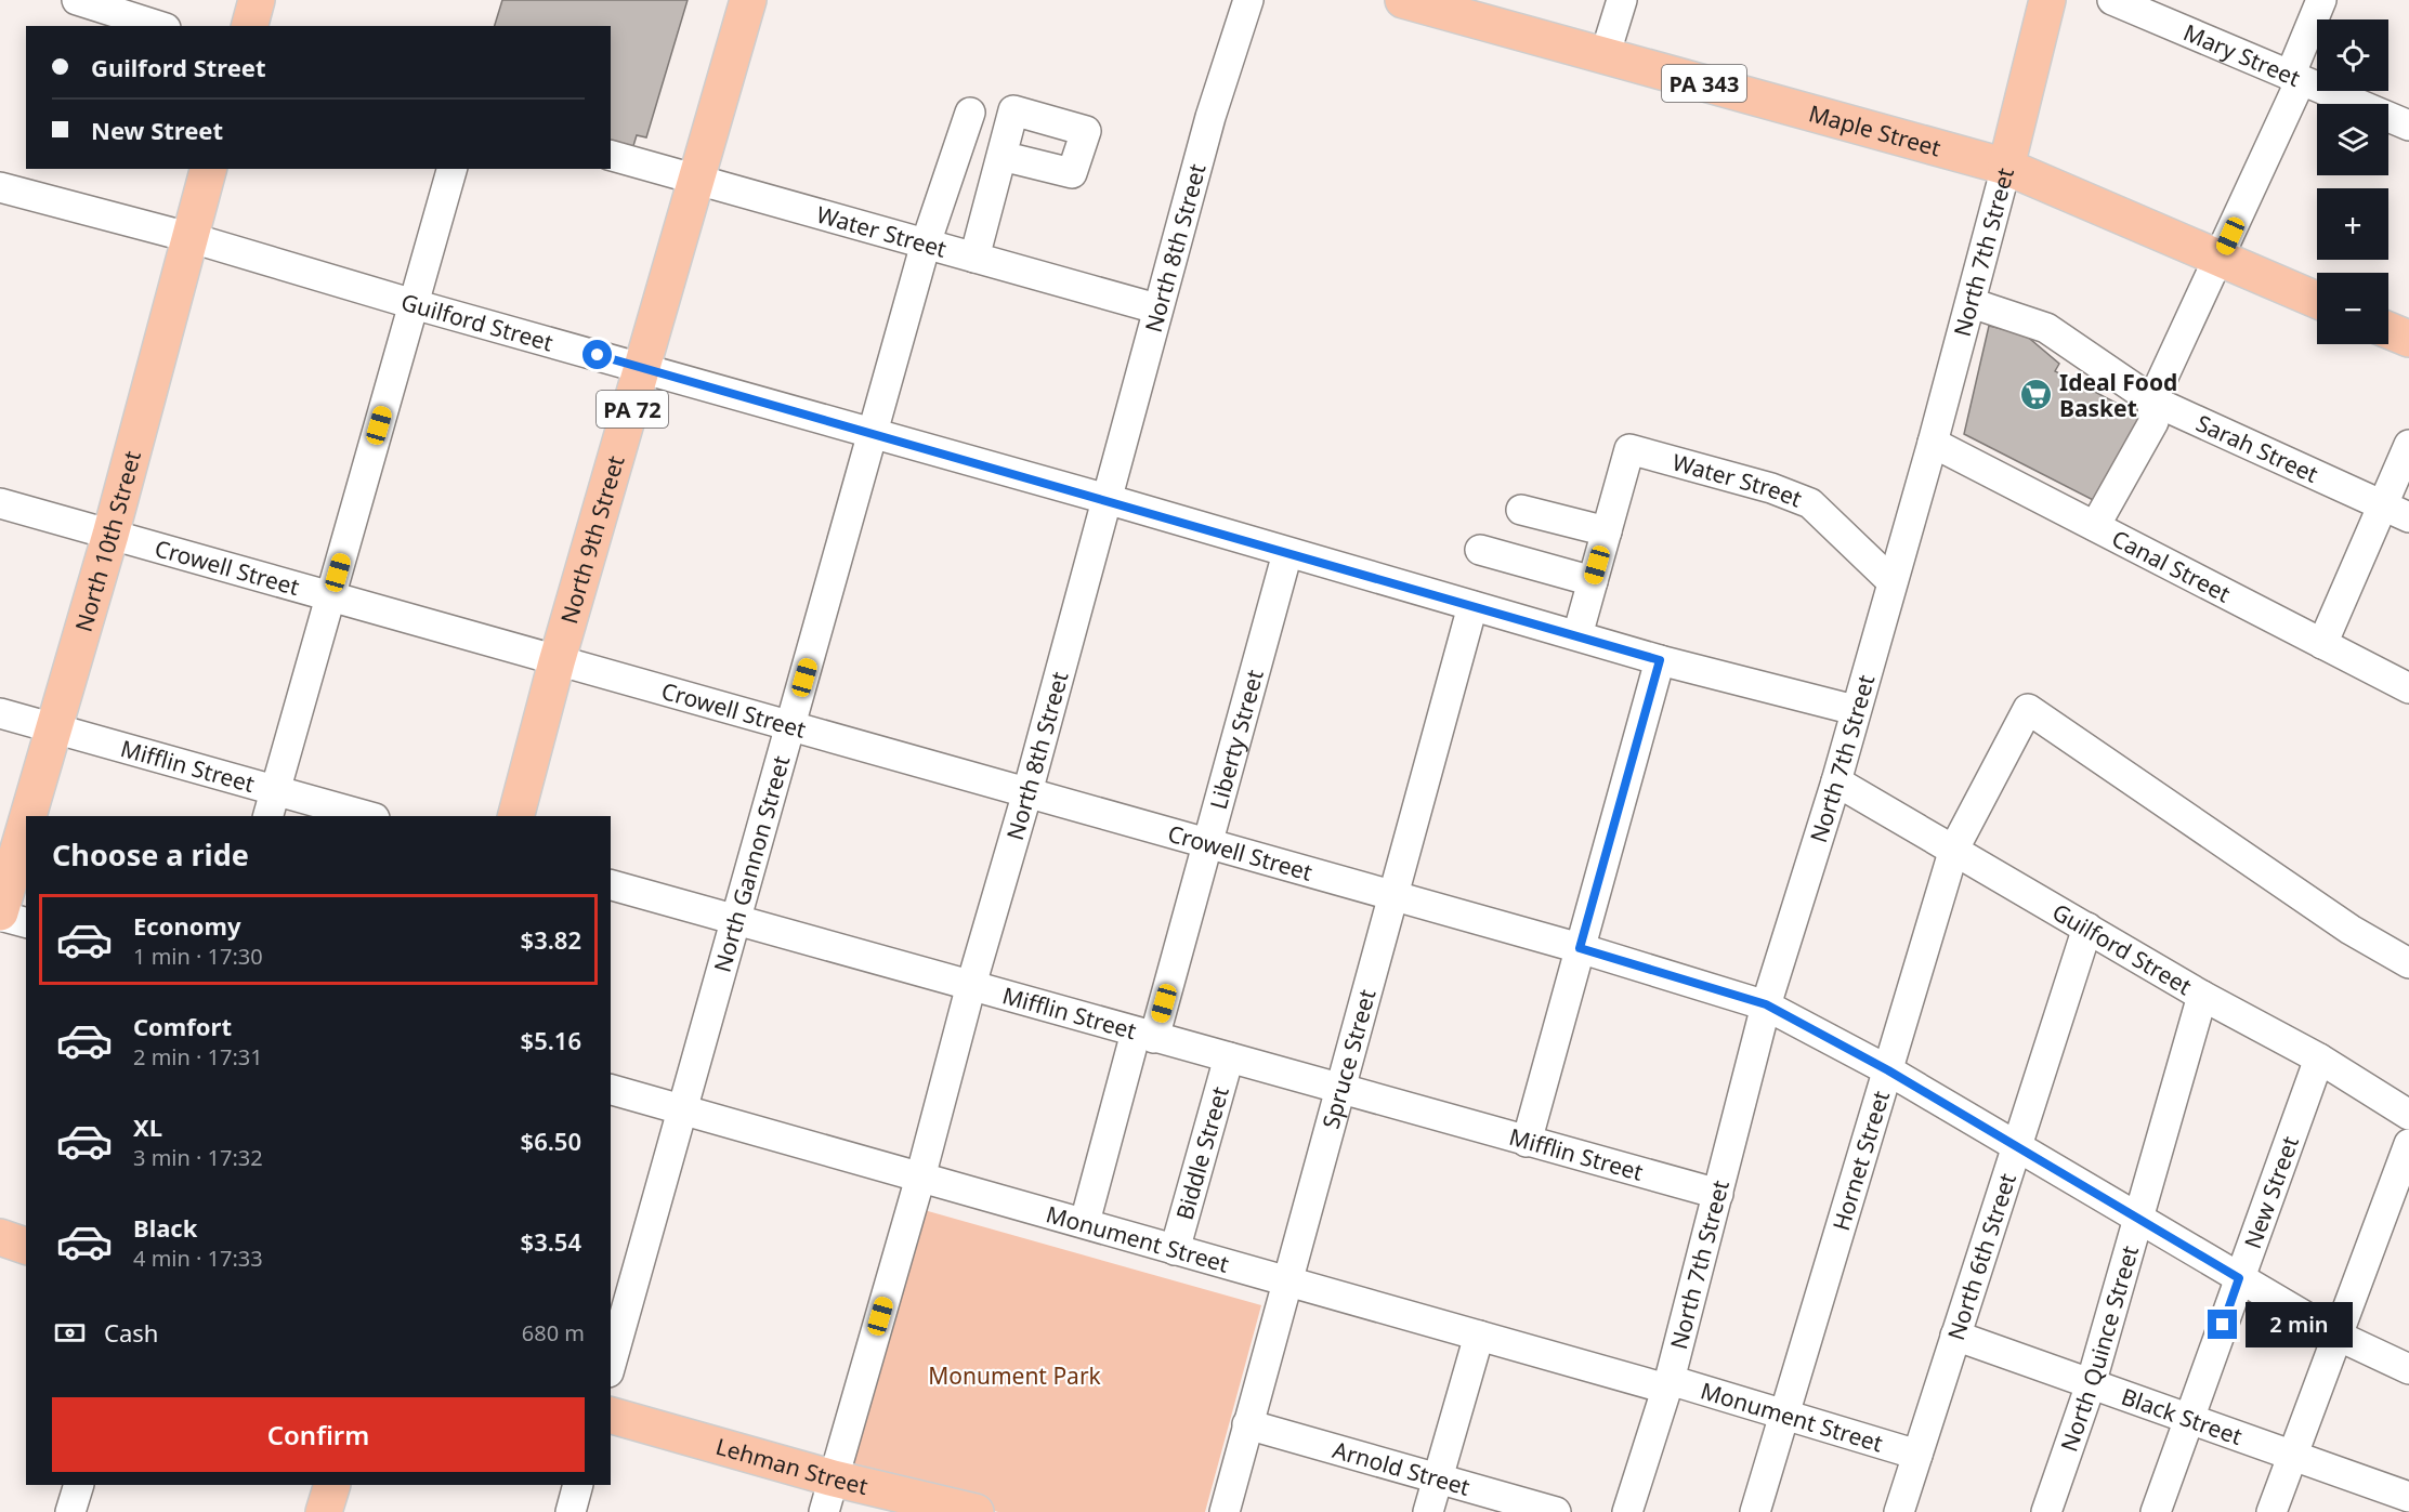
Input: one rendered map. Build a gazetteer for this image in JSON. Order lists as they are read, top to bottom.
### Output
{
  "streets": {
    "main road": [
      "PA 343",
      "Maple Street",
      "North 7th Street",
      "PA 72",
      "North 9th Street",
      "North 10th Street",
      "Lehman Street"
    ],
    "street": [
      "Mary Street",
      "Water Street",
      "North 8th Street",
      "Guilford Street",
      "Sarah Street",
      "Canal Street",
      "Crowell Street",
      "Liberty Street",
      "Mifflin Street",
      "North Gannon Street",
      "Spruce Street",
      "Biddle Street",
      "Hornet Street",
      "New Street",
      "Monument Street",
      "North 6th Street",
      "North Quince Street",
      "Black Street",
      "Arnold Street"
    ]
  },
  "crossings": [
    ["Maple Street", "North 7th Street"],
    ["Water Street", "North 8th Street"],
    ["Water Street", "North 7th Street"],
    ["Water Street", "North 9th Street"],
    ["Water Street", "North Gannon Street"],
    ["North 8th Street", "Guilford Street"],
    ["North 8th Street", "Crowell Street"],
    ["North 8th Street", "Mifflin Street"],
    ["North 8th Street", "Monument Street"],
    ["North 8th Street", "Lehman Street"],
    ["North 7th Street", "Guilford Street"],
    ["North 7th Street", "Sarah Street"],
    ["North 7th Street", "Canal Street"],
    ["North 7th Street", "Crowell Street"],
    ["North 7th Street", "Mifflin Street"],
    ["North 7th Street", "Monument Street"],
    ["Guilford Street", "North 9th Street"],
    ["Guilford Street", "North 10th Street"],
    ["Guilford Street", "Liberty Street"],
    ["Guilford Street", "North Gannon Street"],
    ["Guilford Street", "Spruce Street"],
    ["Guilford Street", "Hornet Street"],
    ["Guilford Street", "New Street"],
    ["Guilford Street", "North 6th Street"],
    ["Guilford Street", "North Quince Street"],
    ["North 9th Street", "Crowell Street"],
    ["North 10th Street", "Crowell Street"],
    ["North 10th Street", "Mifflin Street"],
    ["Crowell Street", "Liberty Street"],
    ["Crowell Street", "North Gannon Street"],
    ["Crowell Street", "Spruce Street"],
    ["Crowell Street", "Hornet Street"],
    ["Crowell Street", "New Street"],
    ["Crowell Street", "North 6th Street"],
    ["Crowell Street", "North Quince Street"],
    ["Liberty Street", "Mifflin Street"],
    ["Liberty Street", "Monument Street"],
    ["Mifflin Street", "North Gannon Street"],
    ["Mifflin Street", "Spruce Street"],
    ["Mifflin Street", "Biddle Street"],
    ["North Gannon Street", "Monument Street"],
    ["Spruce Street", "Monument Street"],
    ["Spruce Street", "Arnold Street"],
    ["Biddle Street", "Monument Street"],
    ["Hornet Street", "Monument Street"],
    ["New Street", "Black Street"],
    ["Monument Street", "North 6th Street"],
    ["North 6th Street", "Black Street"],
    ["North Quince Street", "Black Street"]
  ],
  "parks": ["Monument Park"],
  "places": {
    "supermarket": ["Ideal Food Basket"]
  },
  "page": {
    "map_buttons": ["+", "−"],
    "banner": ["Guilford Street", "New Street"],
    "heading": "Choose a ride",
    "list": [
      {
        "name": "Economy",
        "note": "1 min · 17:30",
        "value": "$3.82"
      },
      {
        "name": "Comfort",
        "note": "2 min · 17:31",
        "value": "$5.16"
      },
      {
        "name": "XL",
        "note": "3 min · 17:32",
        "value": "$6.50"
      },
      {
        "name": "Black",
        "note": "4 min · 17:33",
        "value": "$3.54"
      }
    ],
    "pay": ["Cash", "680 m"],
    "bubble": "2 min",
    "buttons": "Confirm"
  }
}
